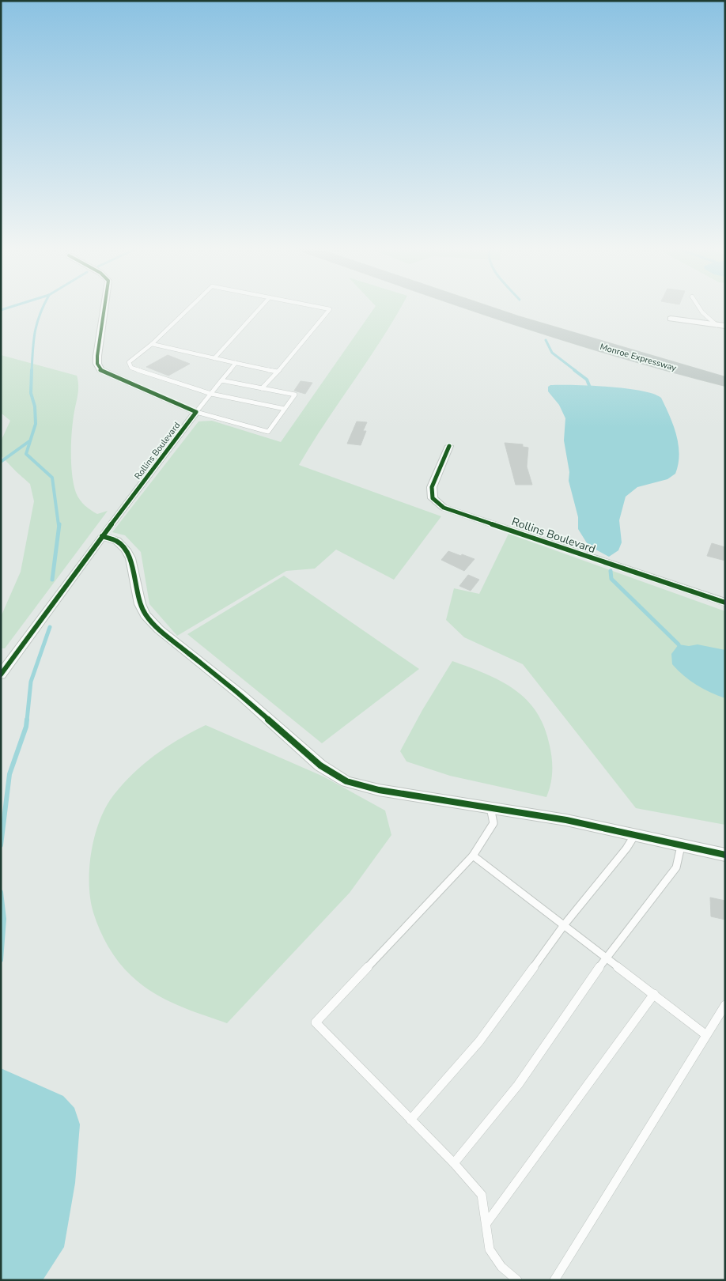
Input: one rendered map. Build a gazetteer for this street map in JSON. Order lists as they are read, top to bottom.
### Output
{
  "streets": {
    "highway": ["Monroe Expressway"],
    "street": ["Rollins Boulevard"]
  }
}
